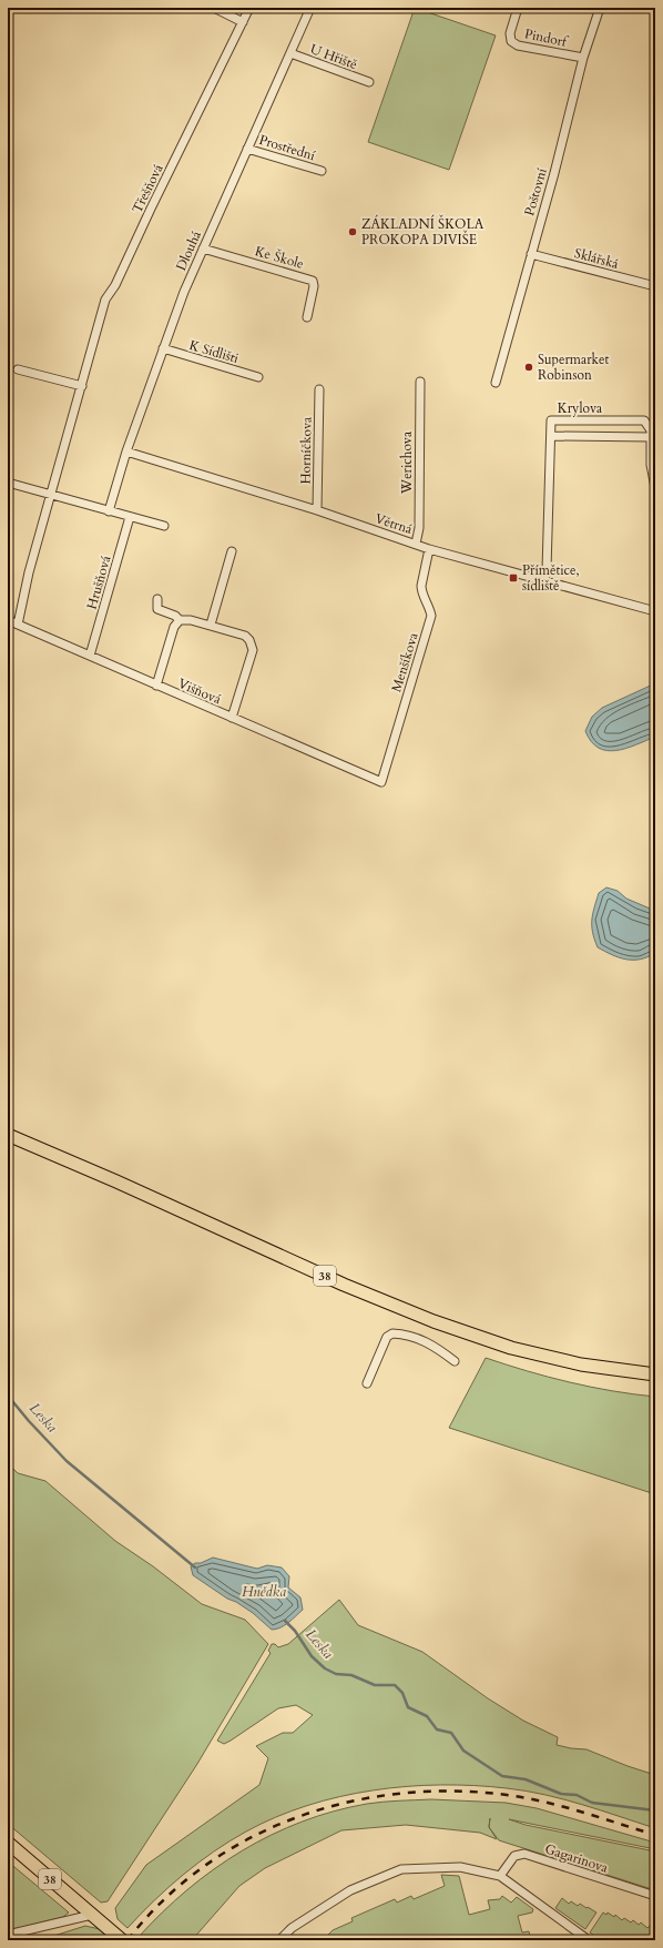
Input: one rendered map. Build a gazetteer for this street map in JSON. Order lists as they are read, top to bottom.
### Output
{
  "streets": {
    "main road": ["38"],
    "street": [
      "Pindorf",
      "U Hřiště",
      "Prostřední",
      "Třešňová",
      "Poštovní",
      "Dlouhá",
      "Ke Škole",
      "Sklářská",
      "K Sídlišti",
      "Krylova",
      "Horníčkova",
      "Werichova",
      "Větrná",
      "Hrušňová",
      "Menšíkova",
      "Višňová",
      "Gagarinova"
    ]
  },
  "crossings": [
    ["Pindorf", "Poštovní"],
    ["U Hřiště", "Dlouhá"],
    ["Prostřední", "Dlouhá"],
    ["Třešňová", "Višňová"],
    ["Poštovní", "Sklářská"],
    ["Dlouhá", "Ke Škole"],
    ["Dlouhá", "K Sídlišti"],
    ["Dlouhá", "Větrná"],
    ["Krylova", "Větrná"],
    ["Horníčkova", "Větrná"],
    ["Werichova", "Větrná"],
    ["Větrná", "Menšíkova"],
    ["Hrušňová", "Višňová"],
    ["Menšíkova", "Višňová"]
  ],
  "water": ["Leska", "Hnědka"],
  "places": {
    "other": ["ZÁKLADNÍ ŠKOLA PROKOPA DIVIŠE", "Supermarket Robinson"],
    "transit": ["Přímětice, sídliště"]
  }
}
